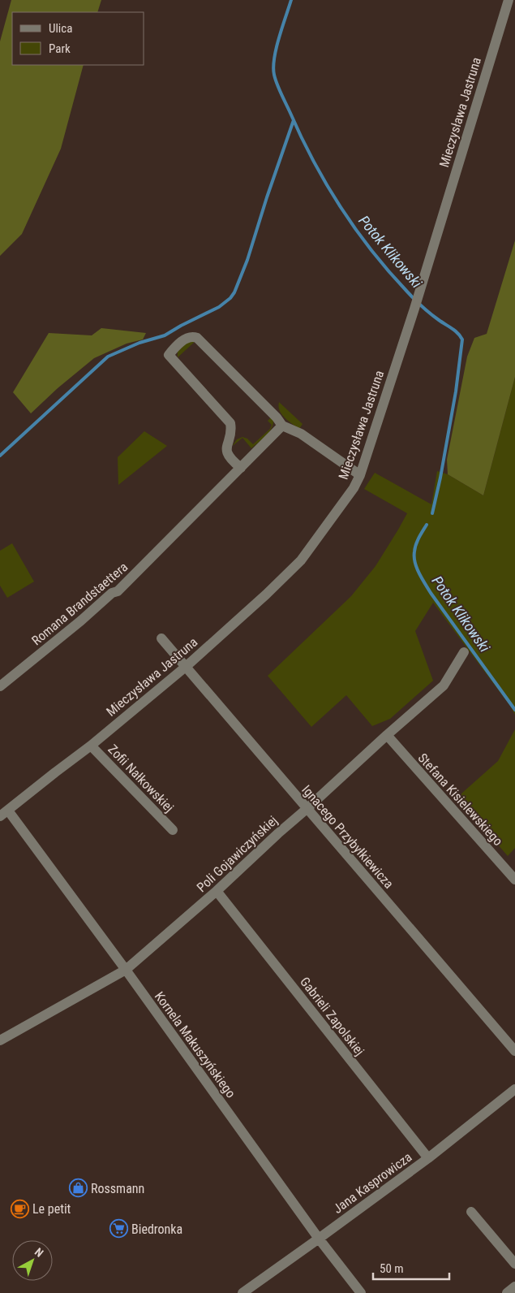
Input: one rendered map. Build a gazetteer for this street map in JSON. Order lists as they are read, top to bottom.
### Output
{
  "streets": {
    "street": [
      "Mieczysława Jastruna",
      "Romana Brandstaettera",
      "Zofii Nałkowskiej",
      "Stefana Kisielewskiego",
      "Ignacego Przybyłkiewicza",
      "Poli Gojawiczyńskiej",
      "Gabrieli Zapolskiej",
      "Kornela Makuszyńskiego",
      "Jana Kasprowicza"
    ]
  },
  "crossings": [
    ["Mieczysława Jastruna", "Zofii Nałkowskiej"],
    ["Mieczysława Jastruna", "Ignacego Przybyłkiewicza"],
    ["Mieczysława Jastruna", "Kornela Makuszyńskiego"],
    ["Stefana Kisielewskiego", "Poli Gojawiczyńskiej"],
    ["Ignacego Przybyłkiewicza", "Poli Gojawiczyńskiej"],
    ["Poli Gojawiczyńskiej", "Gabrieli Zapolskiej"],
    ["Poli Gojawiczyńskiej", "Kornela Makuszyńskiego"],
    ["Gabrieli Zapolskiej", "Jana Kasprowicza"],
    ["Kornela Makuszyńskiego", "Jana Kasprowicza"]
  ],
  "water": ["Potok Klikowski"],
  "places": {
    "shop": ["Rossmann"],
    "cafe": ["Le petit"],
    "supermarket": ["Biedronka"]
  },
  "legend": ["Ulica", "Park"],
  "scale_bar": "50 m",
  "north": "top right"
}
